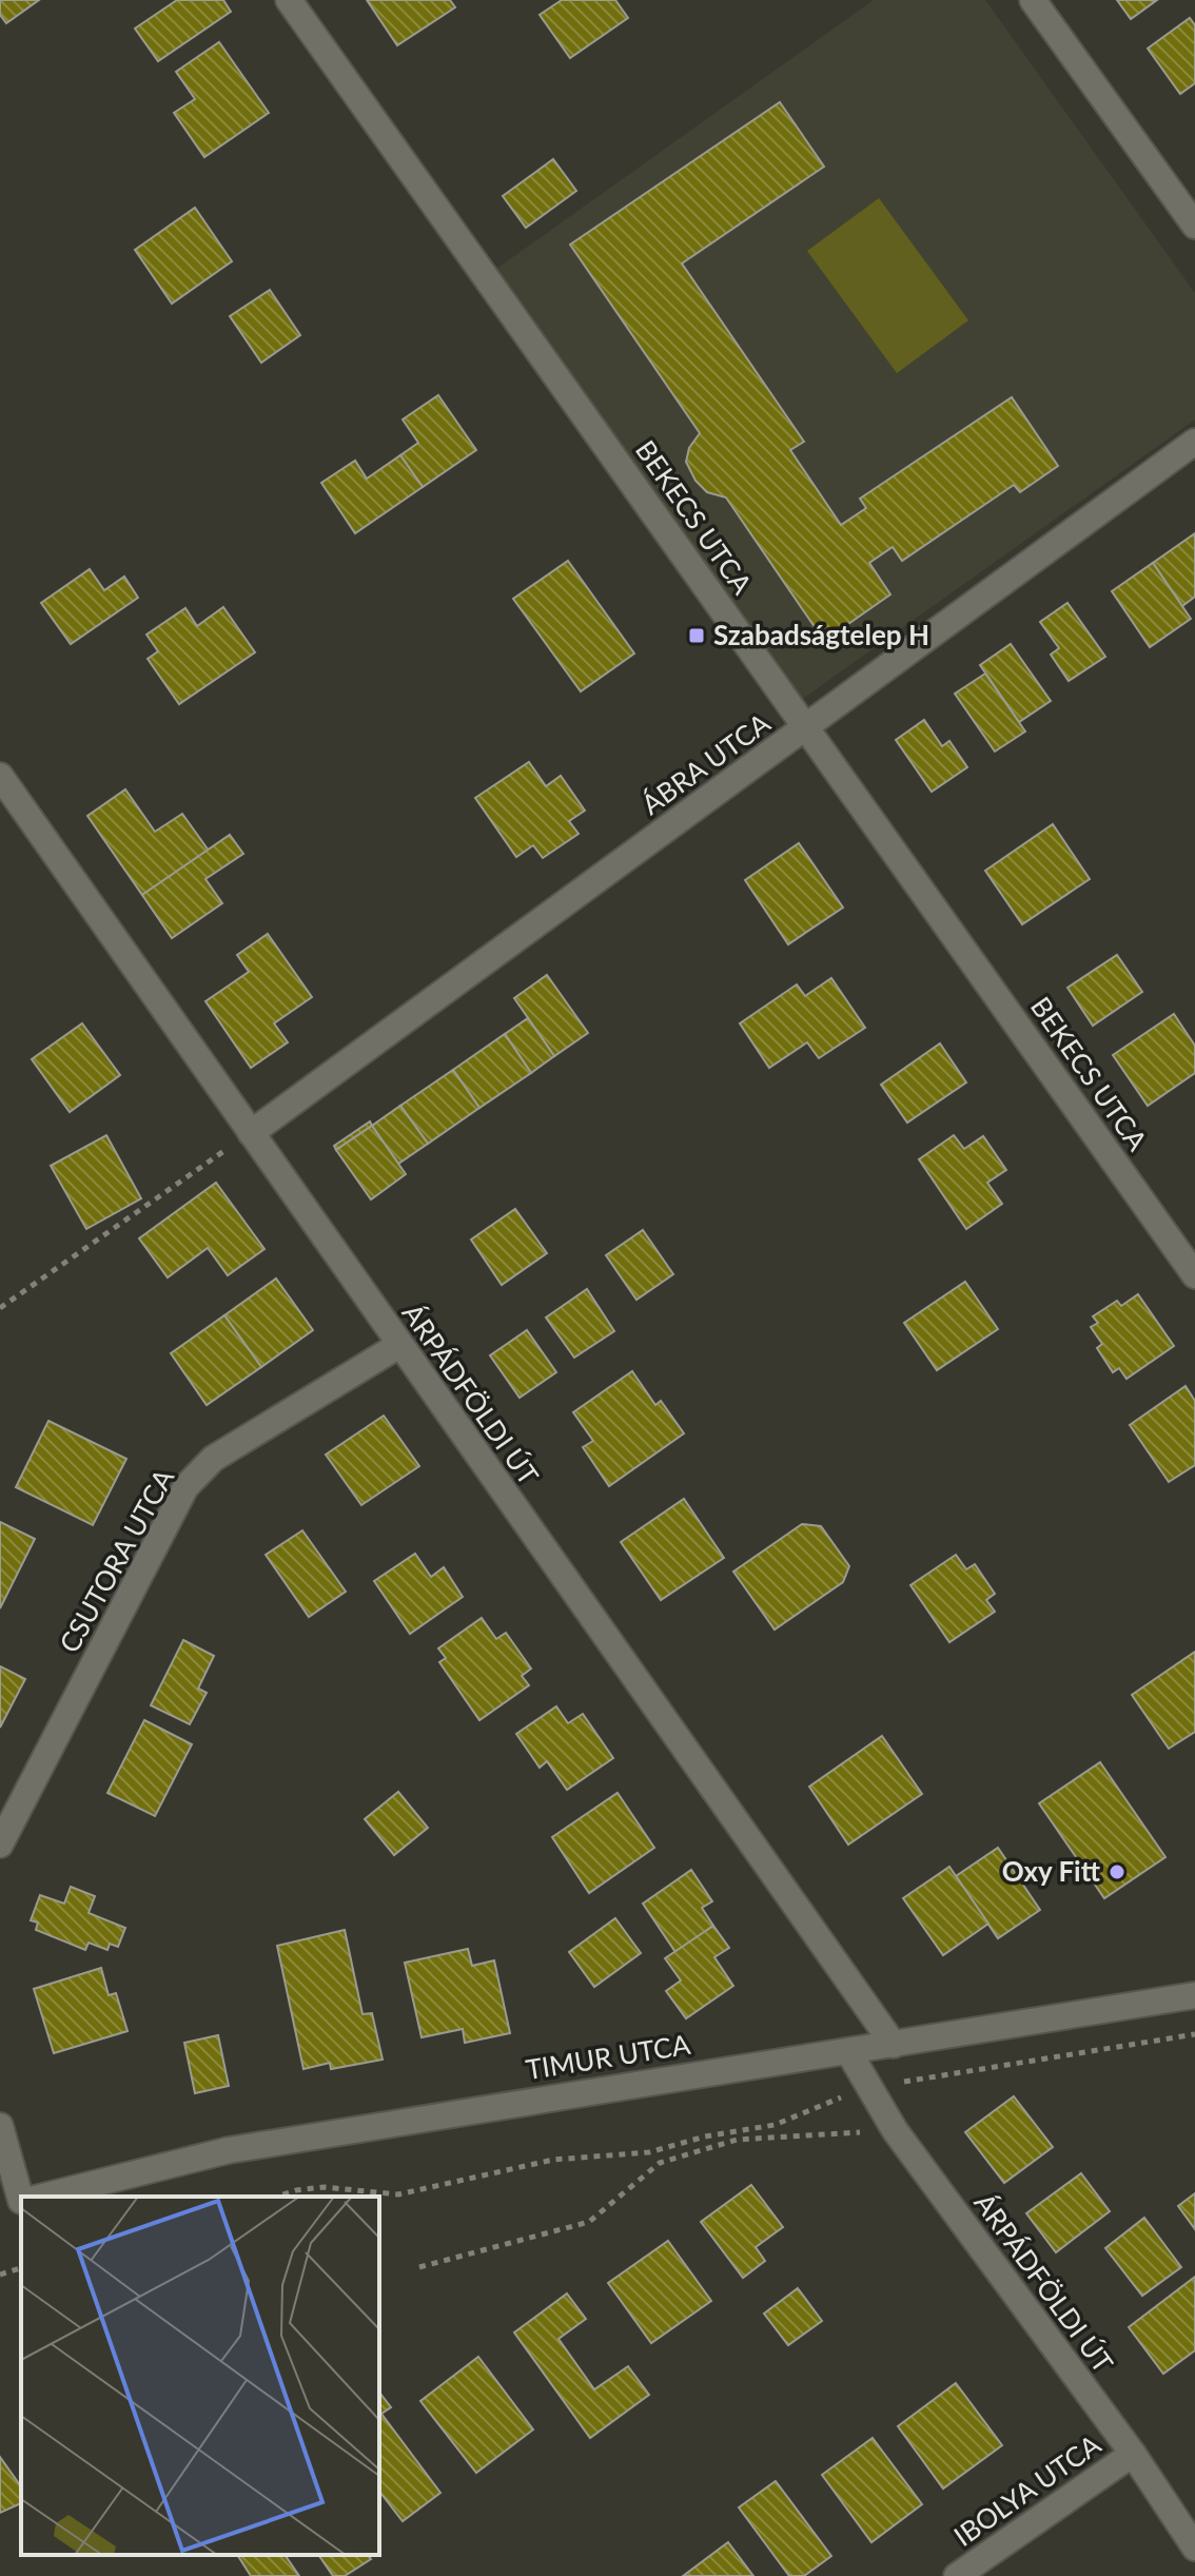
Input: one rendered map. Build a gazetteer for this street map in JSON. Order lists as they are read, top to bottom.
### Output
{
  "streets": {
    "street": [
      "BEKECS UTCA",
      "ÁBRA UTCA",
      "ÁRPÁDFÖLDI ÚT",
      "CSUTORA UTCA",
      "TIMUR UTCA",
      "IBOLYA UTCA"
    ]
  },
  "crossings": [
    ["BEKECS UTCA", "ÁBRA UTCA"],
    ["ÁBRA UTCA", "ÁRPÁDFÖLDI ÚT"],
    ["ÁRPÁDFÖLDI ÚT", "CSUTORA UTCA"],
    ["ÁRPÁDFÖLDI ÚT", "TIMUR UTCA"],
    ["ÁRPÁDFÖLDI ÚT", "IBOLYA UTCA"]
  ],
  "places": {
    "transit": ["Szabadságtelep H"],
    "other": ["Oxy Fitt"]
  }
}
